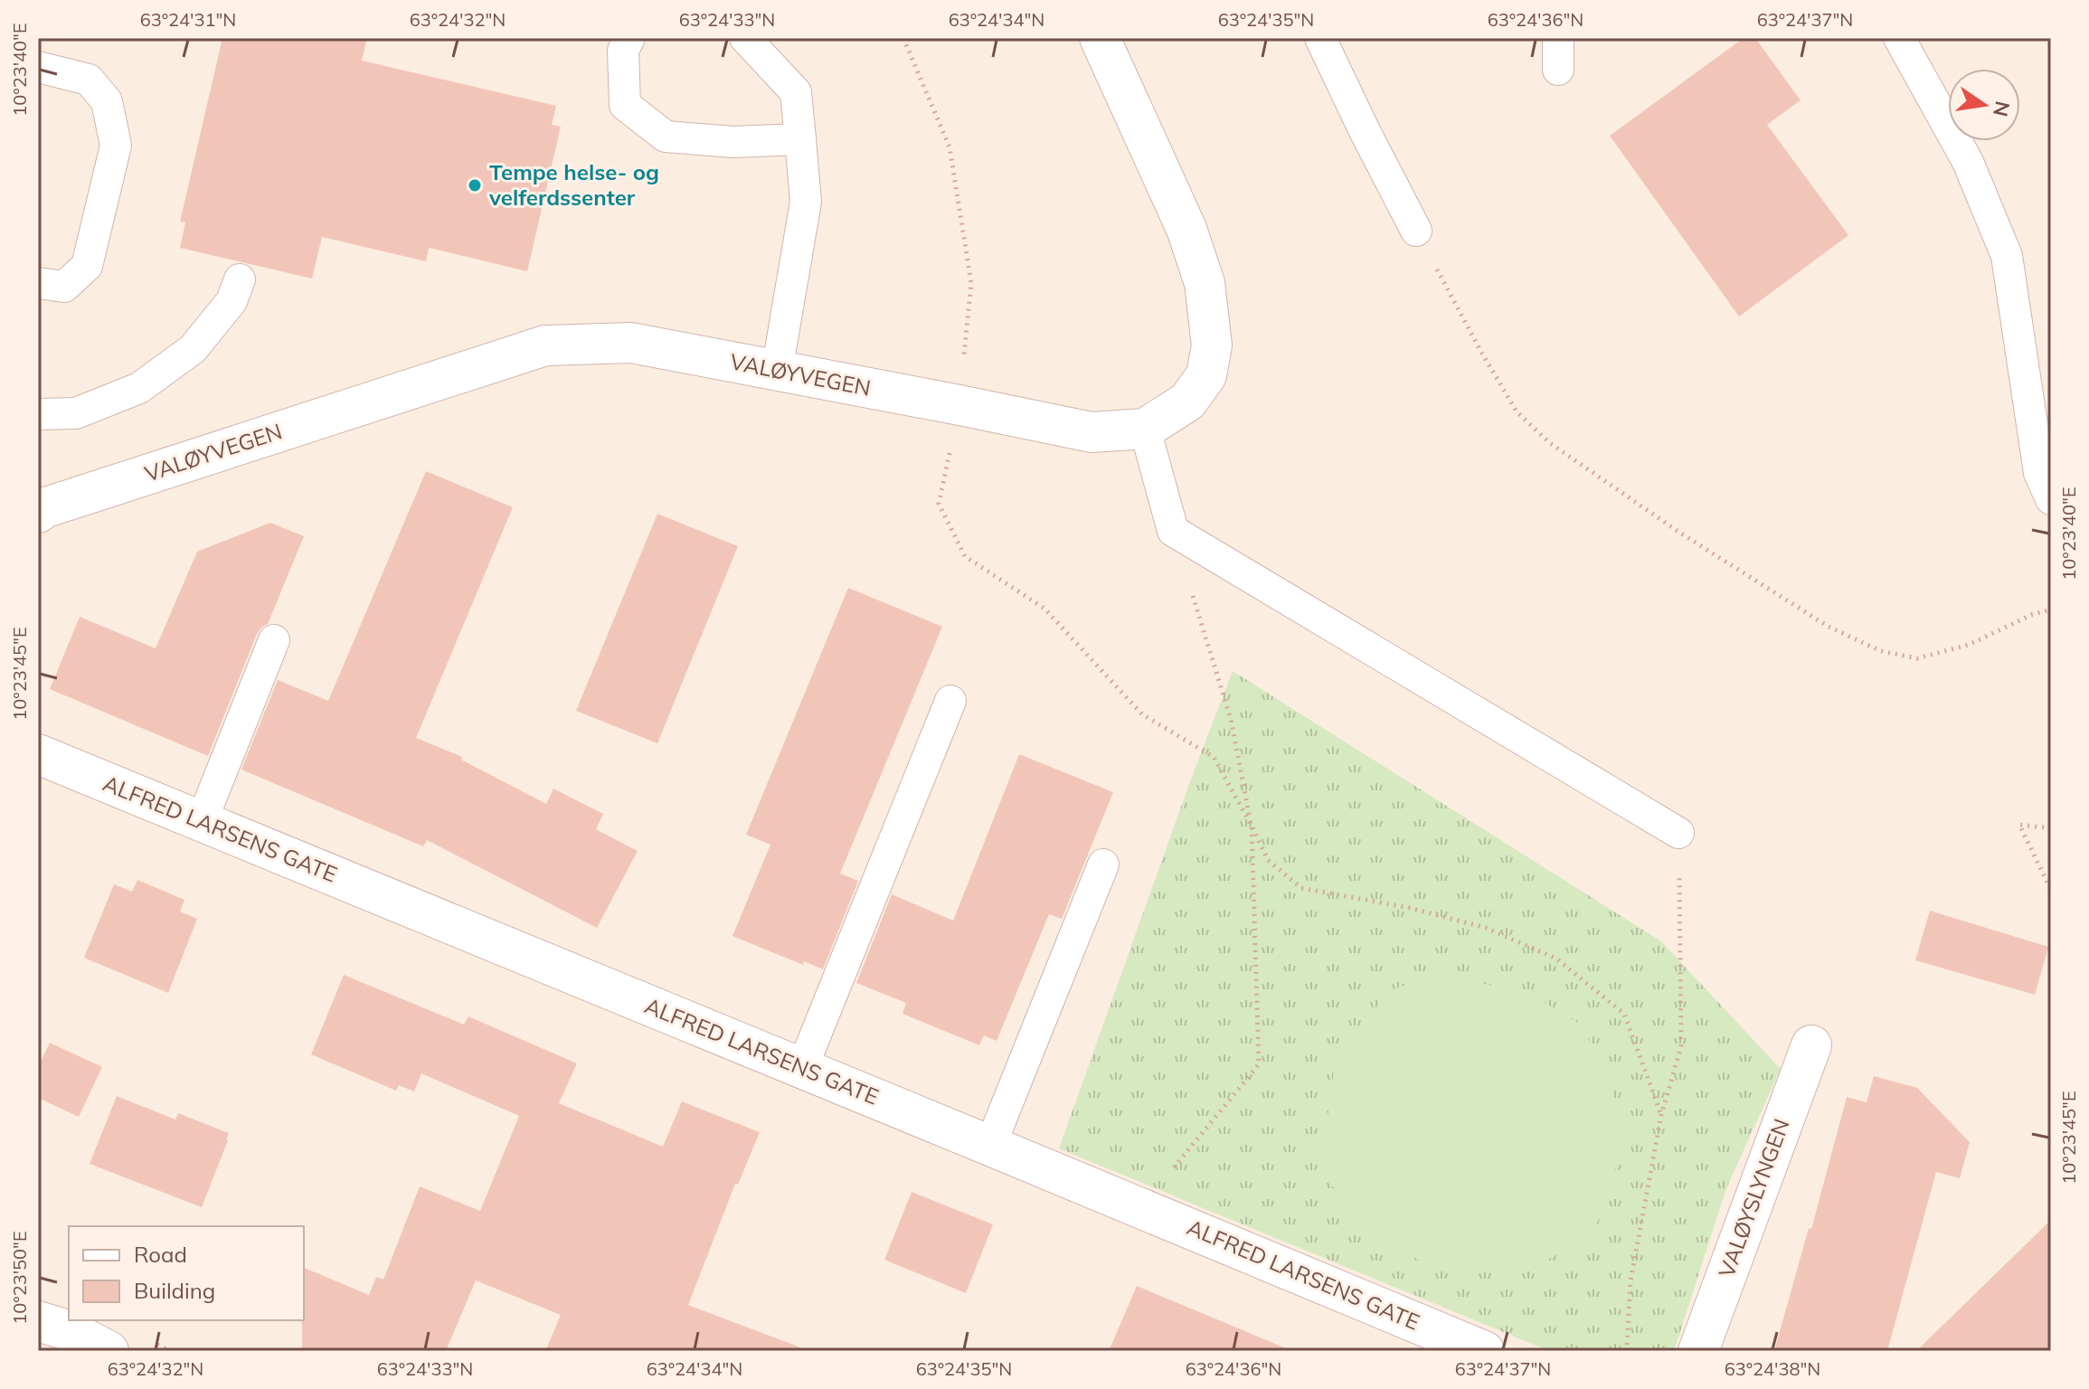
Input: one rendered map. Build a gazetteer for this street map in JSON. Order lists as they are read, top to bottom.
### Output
{
  "streets": {
    "street": ["VALØYVEGEN", "ALFRED LARSENS GATE", "VALØYSLYNGEN"]
  },
  "places": ["Tempe helse- og velferdssenter"],
  "legend": ["Road", "Building"],
  "north": "right",
  "coordinates": [
    "63°24'31\"N",
    "63°24'32\"N",
    "63°24'33\"N",
    "63°24'34\"N",
    "63°24'35\"N",
    "63°24'36\"N",
    "63°24'37\"N",
    "10°23'40\"E",
    "10°23'45\"E",
    "10°23'50\"E",
    "63°24'38\"N"
  ]
}
